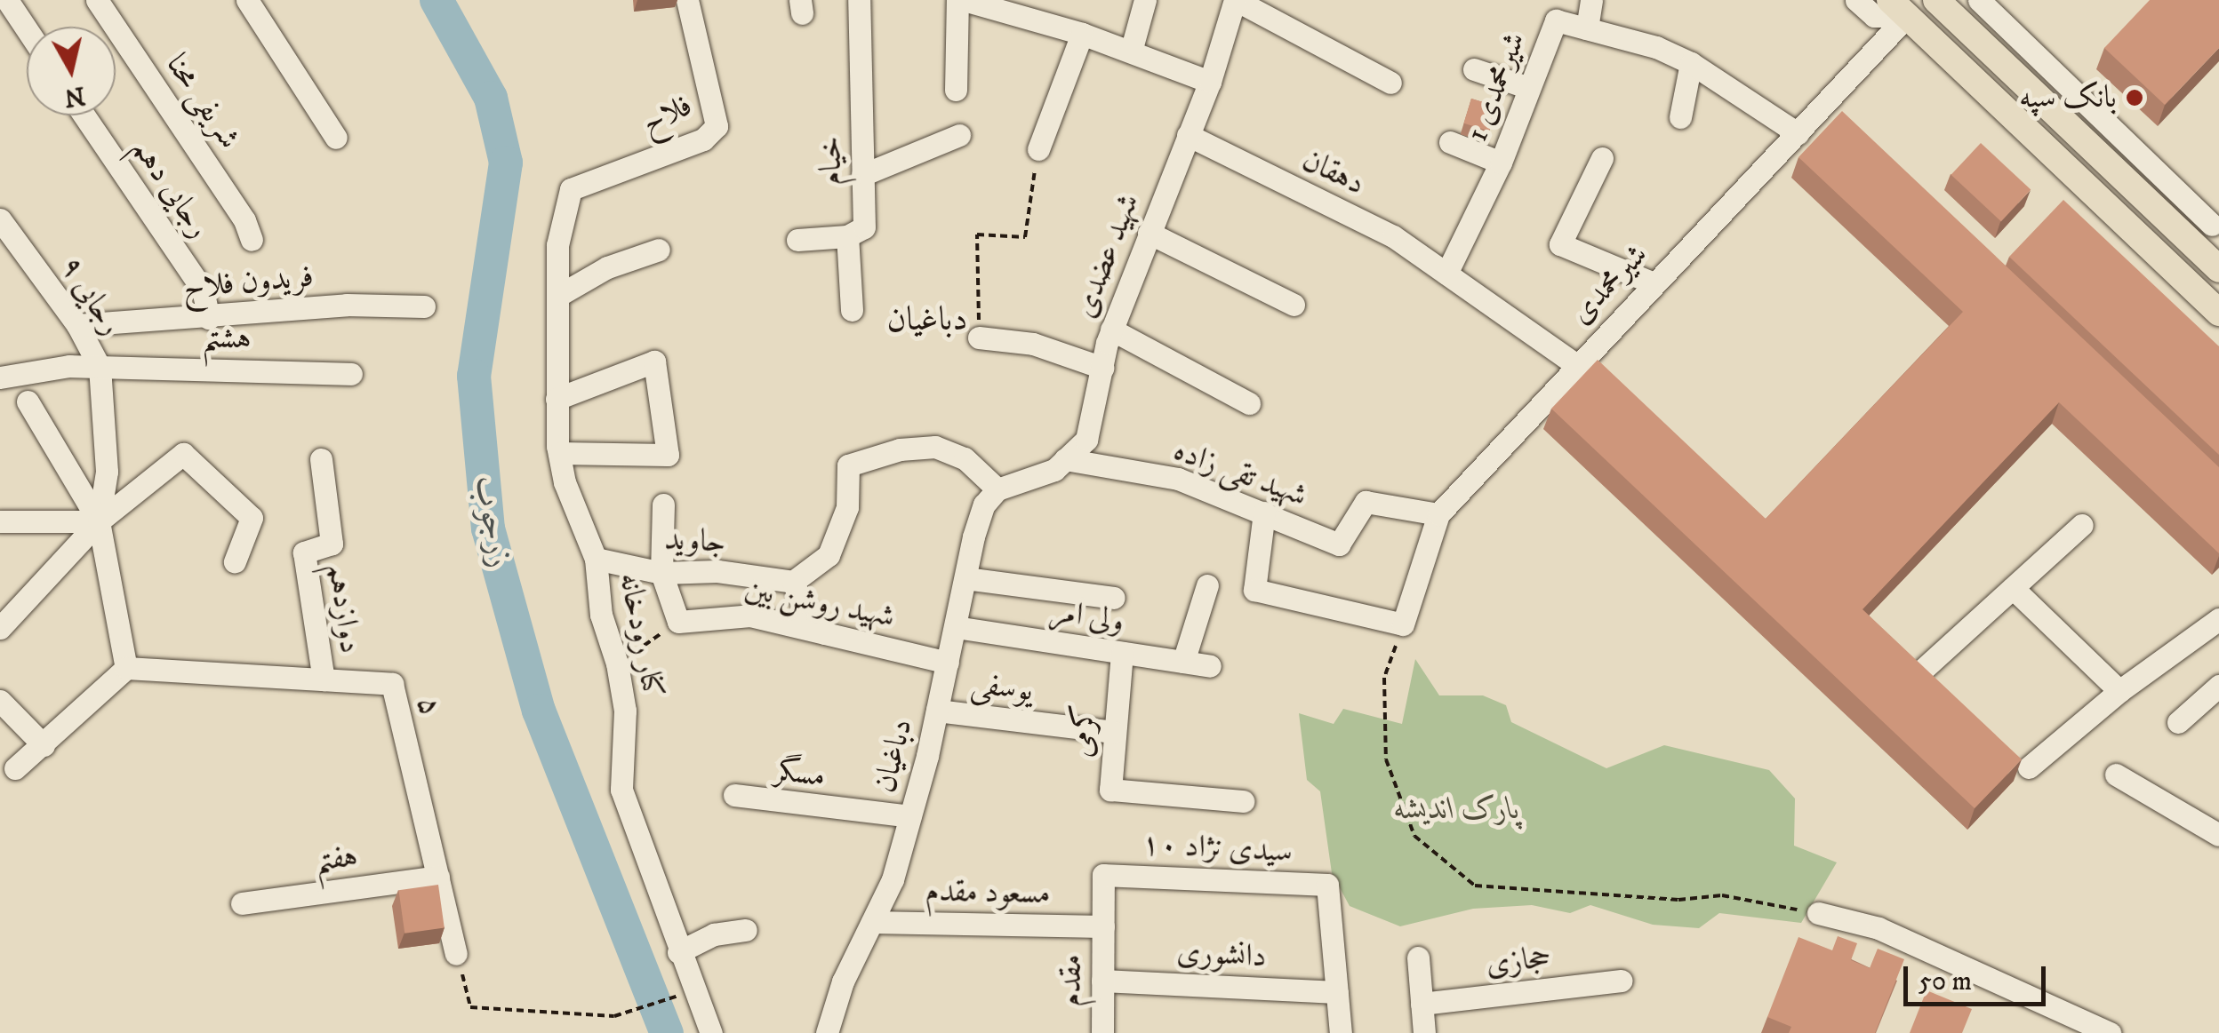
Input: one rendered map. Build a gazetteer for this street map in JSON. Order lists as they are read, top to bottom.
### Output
{
  "streets": {
    "street": [
      "شیرمحمدی 1",
      "شریفی محنا",
      "فلاح",
      "خیام",
      "دهقان",
      "رجایی دهم",
      "شهید عضدی",
      "فریدون فلاح",
      "شیرمحمدی",
      "رجایی ۹",
      "هشتم",
      "شهید تقی زاده",
      "جاوید",
      "شهید روشن بین",
      "دوازدهم",
      "ولی امر",
      "کنار رودخانه",
      "یوسفی",
      "۵",
      "کرمی",
      "دباغیان",
      "مسگر",
      "سیدی نژاد ۱۰",
      "هفتم",
      "مسعود مقدم",
      "دانشوری",
      "حجازی",
      "مقدم"
    ]
  },
  "crossings": [
    ["شیرمحمدی 1", "دهقان"],
    ["شیرمحمدی 1", "شیرمحمدی"],
    ["فلاح", "کنار رودخانه"],
    ["دهقان", "شهید عضدی"],
    ["دهقان", "شیرمحمدی"],
    ["رجایی دهم", "فریدون فلاح"],
    ["شهید عضدی", "شهید تقی زاده"],
    ["شهید عضدی", "دباغیان"],
    ["فریدون فلاح", "رجایی ۹"],
    ["شیرمحمدی", "شهید تقی زاده"],
    ["رجایی ۹", "هشتم"],
    ["جاوید", "کنار رودخانه"],
    ["شهید روشن بین", "دباغیان"],
    ["دوازدهم", "۵"],
    ["ولی امر", "کرمی"],
    ["ولی امر", "دباغیان"],
    ["یوسفی", "کرمی"],
    ["یوسفی", "دباغیان"],
    ["۵", "هفتم"],
    ["دباغیان", "مسگر"],
    ["دباغیان", "مسعود مقدم"],
    ["سیدی نژاد ۱۰", "دانشوری"],
    ["سیدی نژاد ۱۰", "مقدم"],
    ["مسعود مقدم", "مقدم"],
    ["دانشوری", "مقدم"]
  ],
  "districts": ["دباغیان"],
  "water": ["زرجوب"],
  "parks": ["پارک اندیشه"],
  "places": ["بانک سپه"],
  "scale_bar": "50 m",
  "north": "bottom"
}
